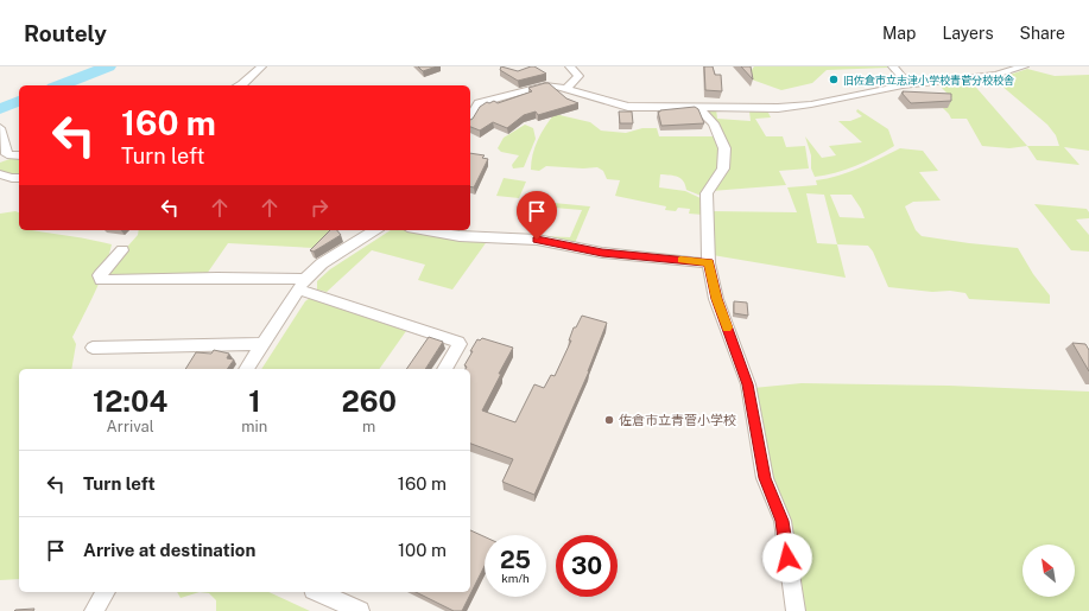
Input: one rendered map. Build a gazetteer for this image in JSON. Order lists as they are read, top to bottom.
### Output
{
  "places": ["旧佐倉市立志津小学校青菅分校校舎", "佐倉市立青菅小学校"],
  "north": "top left",
  "page": {
    "header": "Routely",
    "nav": ["Map", "Layers", "Share"],
    "turn": ["160 m", "Turn left"],
    "eta": [
      "12:04",
      "Arrival",
      "1",
      "min",
      "260",
      "m"
    ],
    "list": [
      {
        "name": "Turn left",
        "value": "160 m"
      },
      {
        "name": "Arrive at destination",
        "value": "100 m"
      }
    ],
    "speed": "25 km/h",
    "limit": "30"
  }
}
